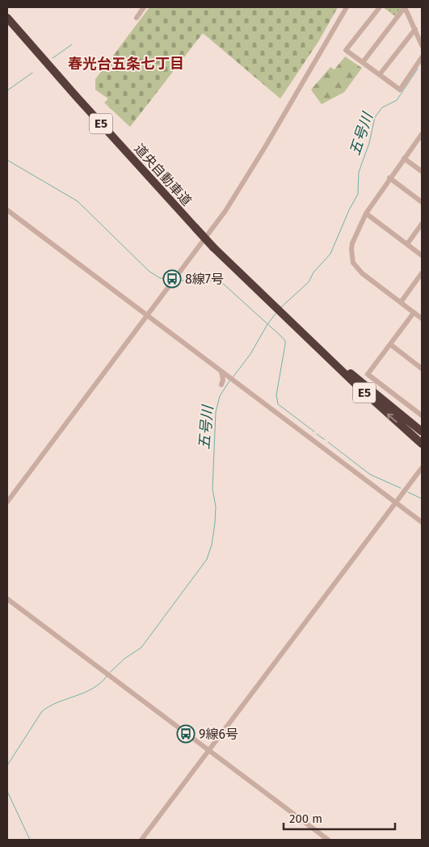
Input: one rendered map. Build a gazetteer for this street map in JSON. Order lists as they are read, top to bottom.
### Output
{
  "streets": {
    "highway": ["E5", "道央自動車道"]
  },
  "districts": ["春光台五条七丁目"],
  "water": ["五号川"],
  "places": {
    "bus stop": ["8線7号", "9線6号"]
  },
  "scale_bar": "200 m"
}
